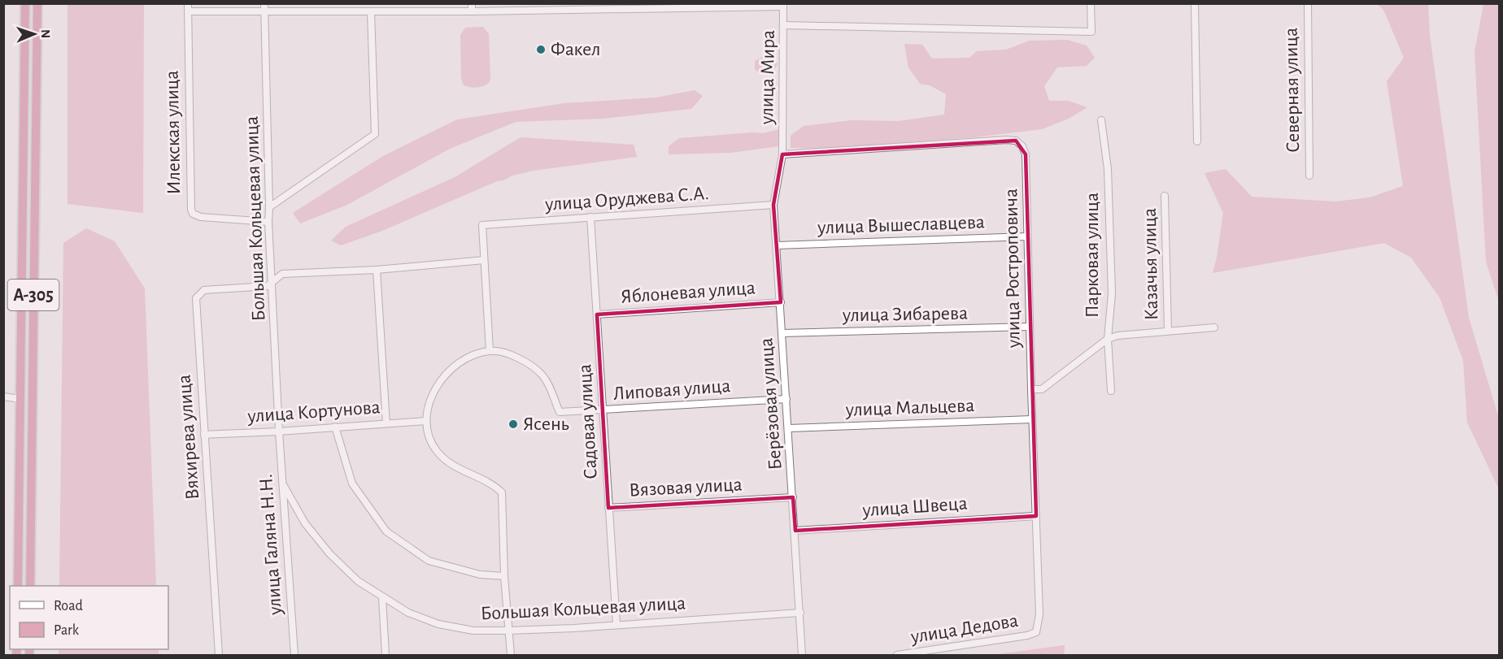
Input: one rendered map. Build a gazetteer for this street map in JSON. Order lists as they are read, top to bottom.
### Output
{
  "streets": {
    "highway": ["А-305"],
    "street": [
      "улица Мира",
      "Северная улица",
      "Илекская улица",
      "улица Оруджева С.А.",
      "Большая Кольцевая улица",
      "улица Вышеславцева",
      "Парковая улица",
      "Казачья улица",
      "улица Ростроповича",
      "Яблоневая улица",
      "улица Зибарева",
      "Липовая улица",
      "Берёзовая улица",
      "улица Мальцева",
      "улица Кортунова",
      "Садовая улица",
      "Вяхирева улица",
      "Вязовая улица",
      "улица Швеца",
      "улица Галяна Н.Н.",
      "улица Дедова"
    ]
  },
  "crossings": [
    ["улица Мира", "улица Ростроповича"],
    ["улица Мира", "Берёзовая улица"],
    ["Илекская улица", "Большая Кольцевая улица"],
    ["улица Оруджева С.А.", "Берёзовая улица"],
    ["улица Оруджева С.А.", "Садовая улица"],
    ["улица Оруджева С.А.", "Вяхирева улица"],
    ["Большая Кольцевая улица", "Берёзовая улица"],
    ["Большая Кольцевая улица", "улица Кортунова"],
    ["Большая Кольцевая улица", "Садовая улица"],
    ["Большая Кольцевая улица", "Вяхирева улица"],
    ["Большая Кольцевая улица", "улица Галяна Н.Н."],
    ["улица Вышеславцева", "улица Ростроповича"],
    ["улица Вышеславцева", "Берёзовая улица"],
    ["улица Ростроповича", "улица Зибарева"],
    ["улица Ростроповича", "Берёзовая улица"],
    ["улица Ростроповича", "улица Мальцева"],
    ["улица Ростроповича", "улица Швеца"],
    ["улица Ростроповича", "улица Дедова"],
    ["Яблоневая улица", "Берёзовая улица"],
    ["Яблоневая улица", "Садовая улица"],
    ["улица Зибарева", "Берёзовая улица"],
    ["Липовая улица", "Берёзовая улица"],
    ["Липовая улица", "Садовая улица"],
    ["Берёзовая улица", "улица Мальцева"],
    ["Берёзовая улица", "Вязовая улица"],
    ["Берёзовая улица", "улица Швеца"],
    ["улица Кортунова", "Вяхирева улица"],
    ["улица Кортунова", "улица Галяна Н.Н."],
    ["Садовая улица", "Вязовая улица"]
  ],
  "places": ["Факел", "Ясень"],
  "legend": ["Road", "Park"],
  "north": "right"
}
